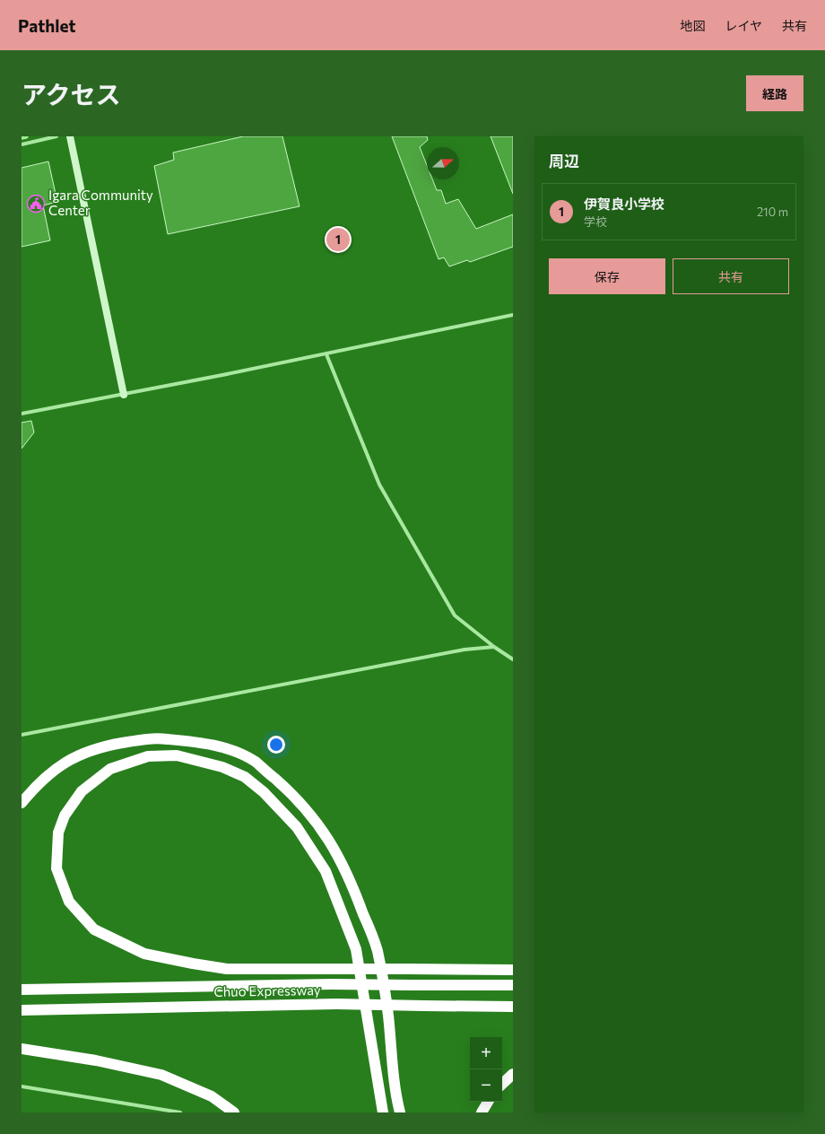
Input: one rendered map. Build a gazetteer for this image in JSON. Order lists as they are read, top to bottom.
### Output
{
  "streets": {
    "highway": ["Chuo Expressway"]
  },
  "places": {
    "public building": ["Igara Community Center"]
  },
  "north": "right",
  "page": {
    "header": "Pathlet",
    "nav": ["地図", "レイヤ", "共有"],
    "title": "アクセス",
    "buttons": [
      "経路",
      ["保存", "共有"]
    ],
    "heading": "周辺",
    "list": [
      {
        "mark": "1",
        "name": "伊賀良小学校",
        "note": "学校",
        "value": "210 m"
      }
    ],
    "pins": "1",
    "map_buttons": ["+", "−"]
  }
}
